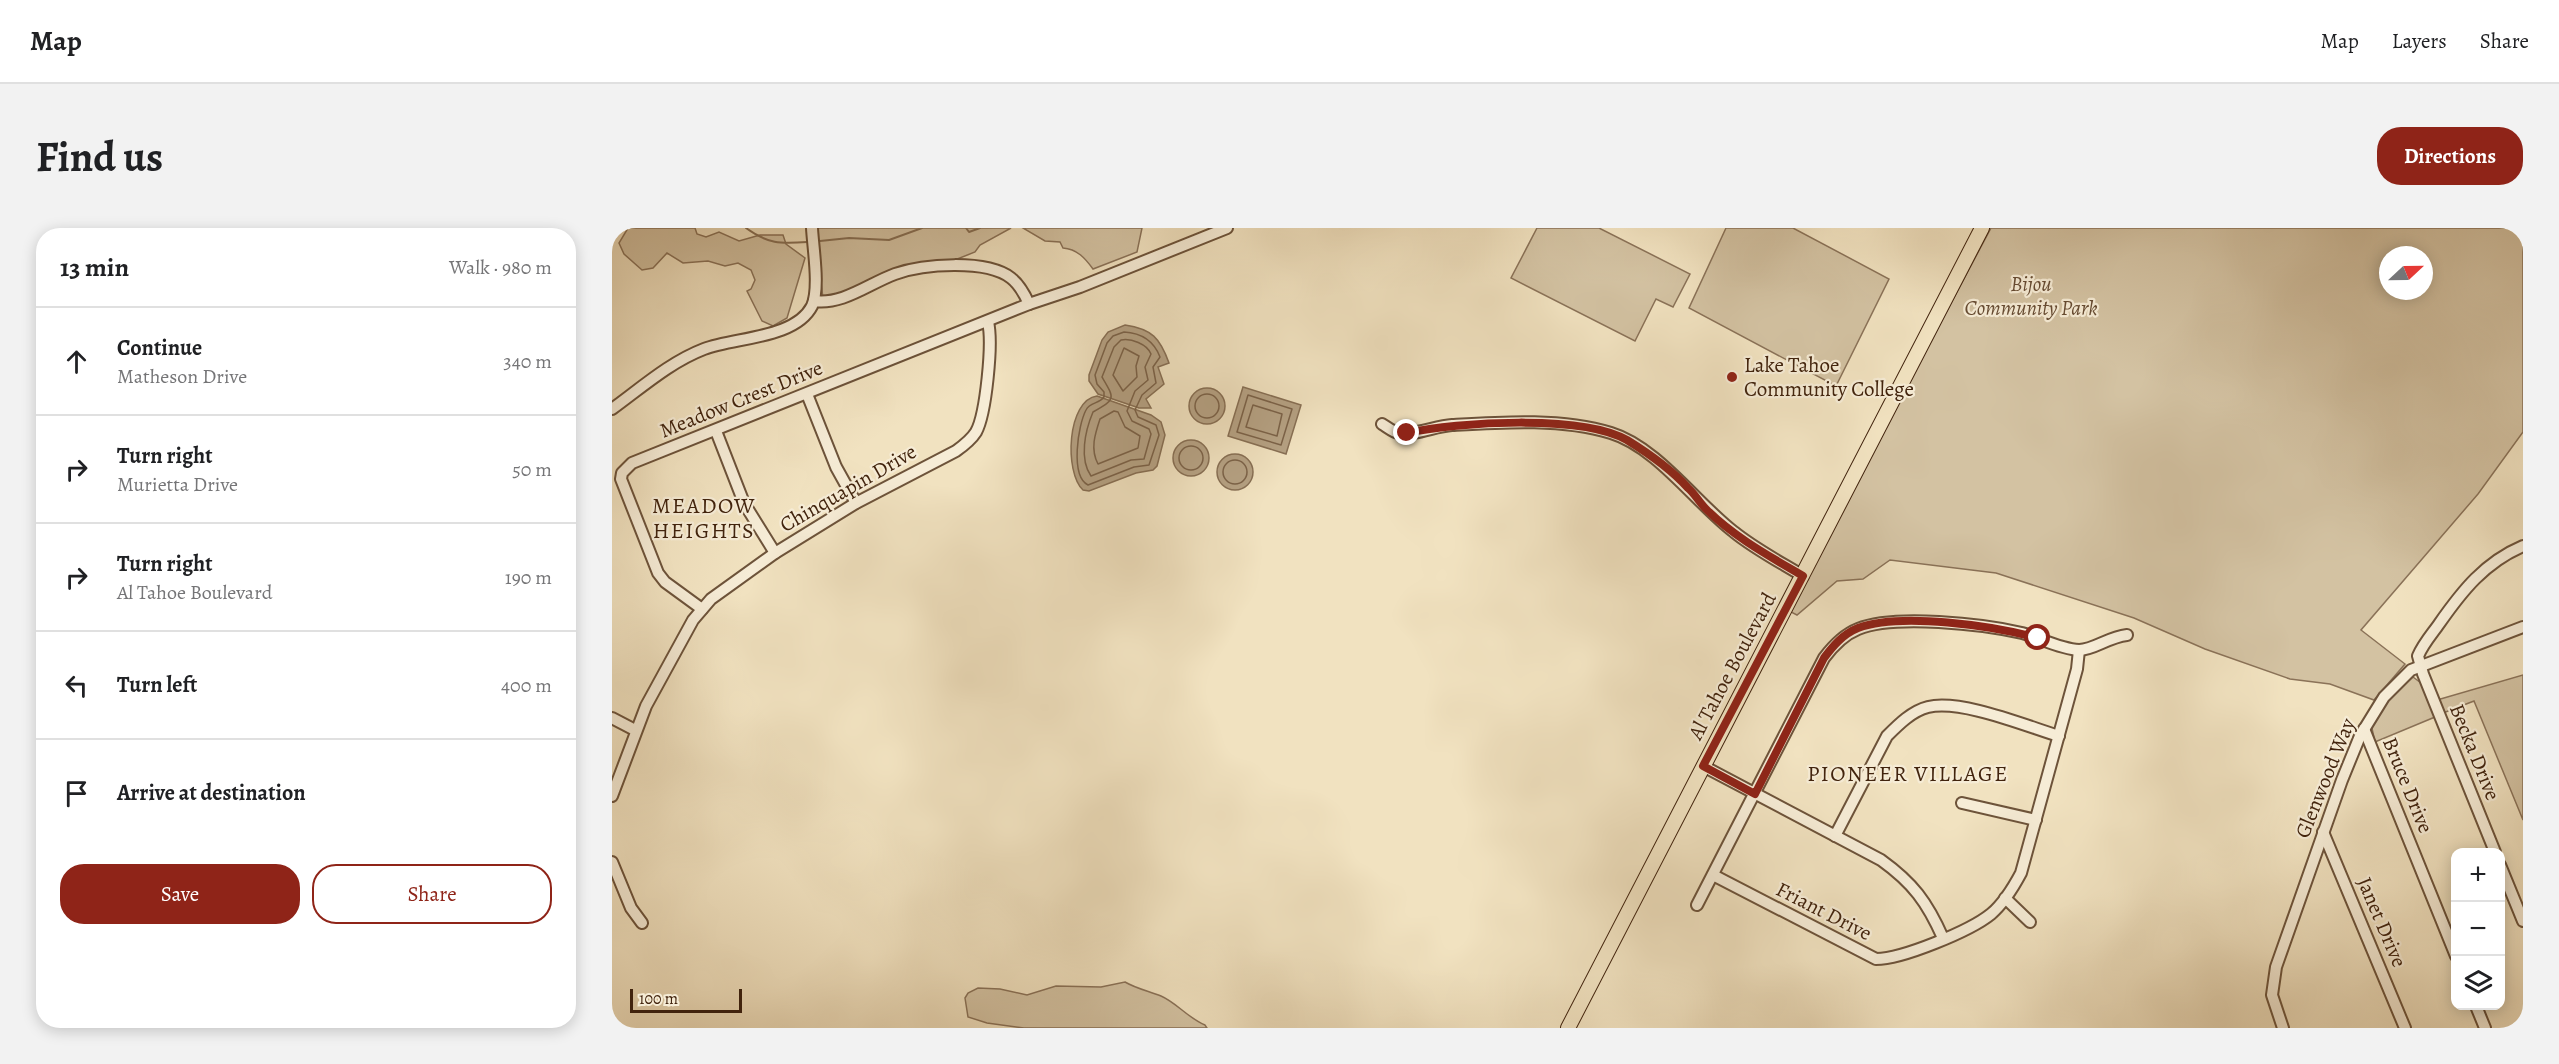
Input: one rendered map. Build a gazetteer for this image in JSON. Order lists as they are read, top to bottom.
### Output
{
  "streets": {
    "main road": ["Al Tahoe Boulevard"],
    "street": [
      "Meadow Crest Drive",
      "Chinquapin Drive",
      "Becka Drive",
      "Glenwood Way",
      "Bruce Drive",
      "Friant Drive",
      "Janet Drive"
    ]
  },
  "crossings": [
    ["Meadow Crest Drive", "Chinquapin Drive"],
    ["Becka Drive", "Glenwood Way"],
    ["Glenwood Way", "Bruce Drive"],
    ["Glenwood Way", "Janet Drive"]
  ],
  "districts": ["MEADOW HEIGHTS", "PIONEER VILLAGE"],
  "parks": ["Bijou Community Park"],
  "places": ["Lake Tahoe Community College"],
  "scale_bar": "100 m",
  "north": "right",
  "page": {
    "header": "Map",
    "nav": ["Map", "Layers", "Share"],
    "buttons": [
      "Directions",
      ["Save", "Share"]
    ],
    "title": "Find us",
    "heading": ["13 min", "Walk · 980 m"],
    "list": [
      ["Continue", "Matheson Drive", "340 m"],
      ["Turn right", "Murietta Drive", "50 m"],
      ["Turn right", "Al Tahoe Boulevard", "190 m"],
      ["Turn left", "400 m"],
      "Arrive at destination"
    ],
    "map_buttons": ["+", "−"],
    "scale": "100 m"
  }
}
